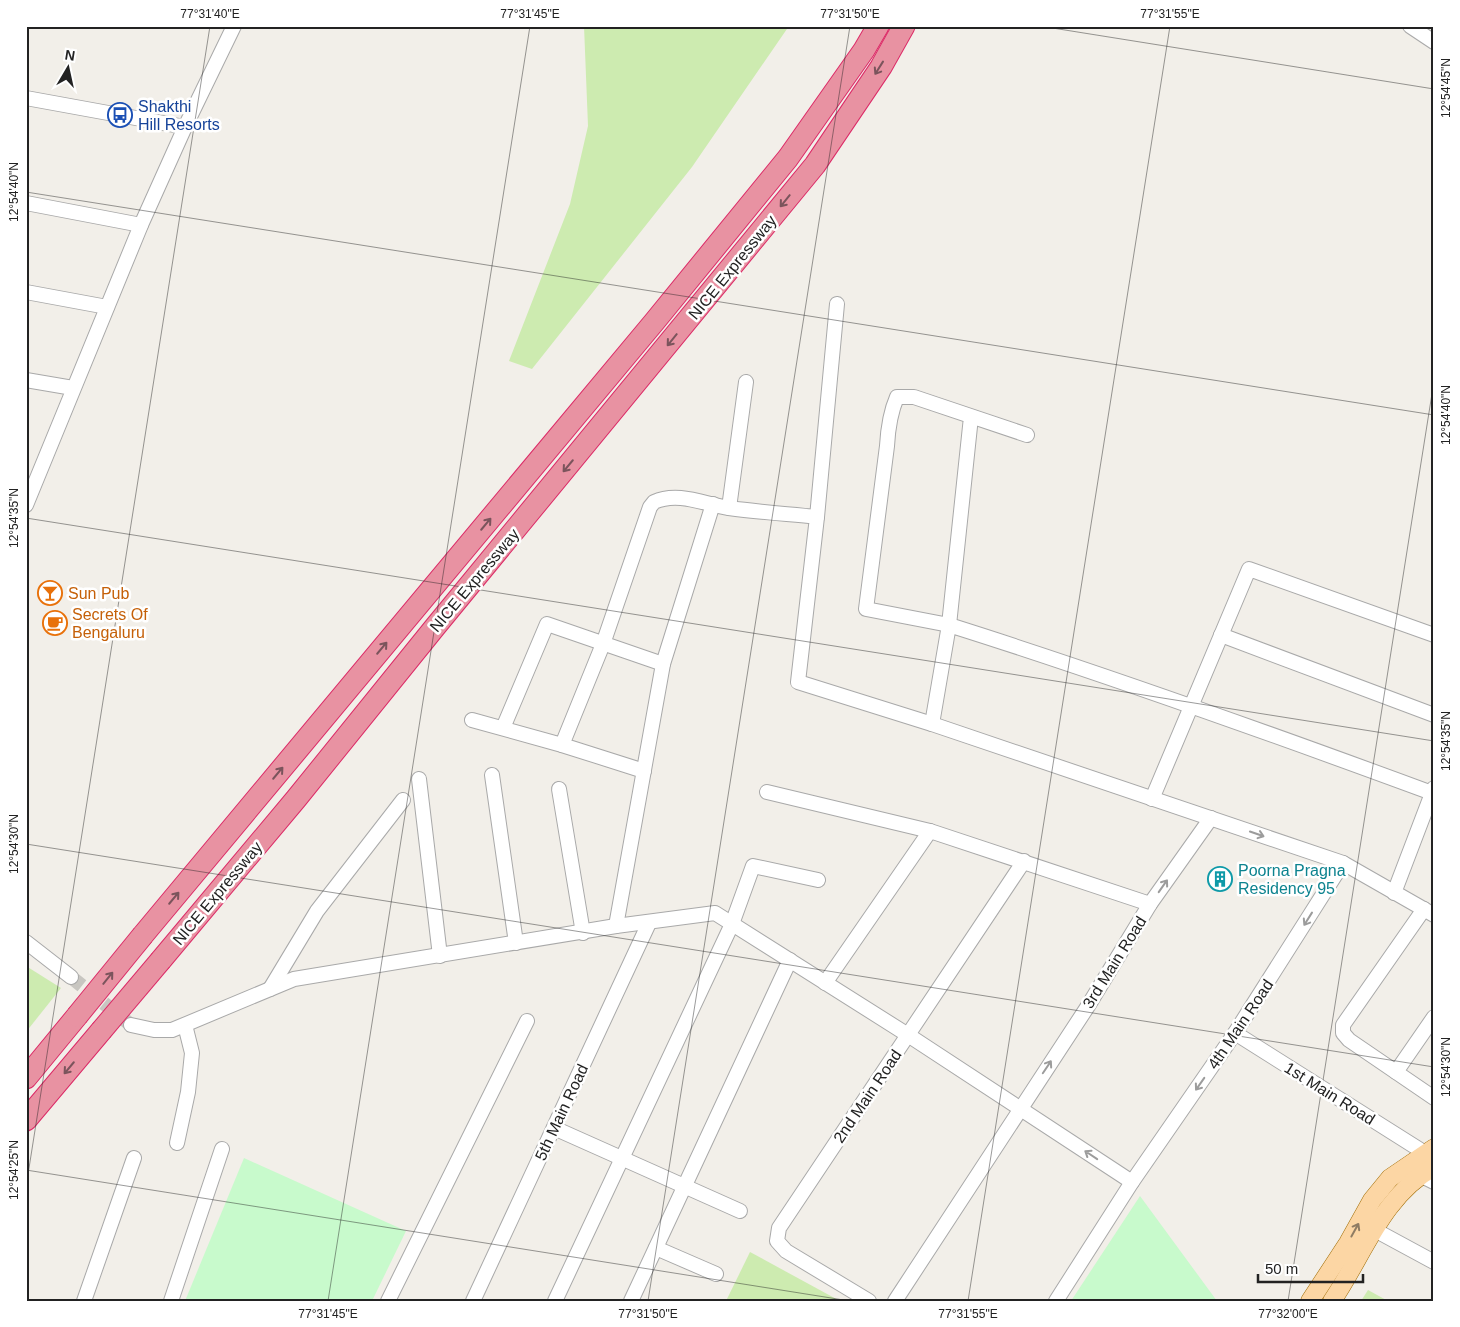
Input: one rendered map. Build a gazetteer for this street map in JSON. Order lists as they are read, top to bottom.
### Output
{
  "streets": {
    "highway": ["NICE Expressway"],
    "street": [
      "3rd Main Road",
      "4th Main Road",
      "1st Main Road",
      "2nd Main Road",
      "5th Main Road"
    ]
  },
  "crossings": [
    ["4th Main Road", "1st Main Road"]
  ],
  "one_way": ["3rd Main Road", "4th Main Road"],
  "places": {
    "bus stop": ["Shakthi Hill Resorts"],
    "bar": ["Sun Pub"],
    "cafe": ["Secrets Of Bengaluru"],
    "building": ["Poorna Pragna Residency 95"]
  },
  "scale_bar": "50 m",
  "north": "top",
  "coordinates": [
    "77°31'40\"E",
    "77°31'45\"E",
    "77°31'50\"E",
    "77°31'55\"E",
    "12°54'45\"N",
    "12°54'40\"N",
    "12°54'35\"N",
    "12°54'30\"N",
    "12°54'25\"N",
    "77°32'00\"E"
  ]
}
